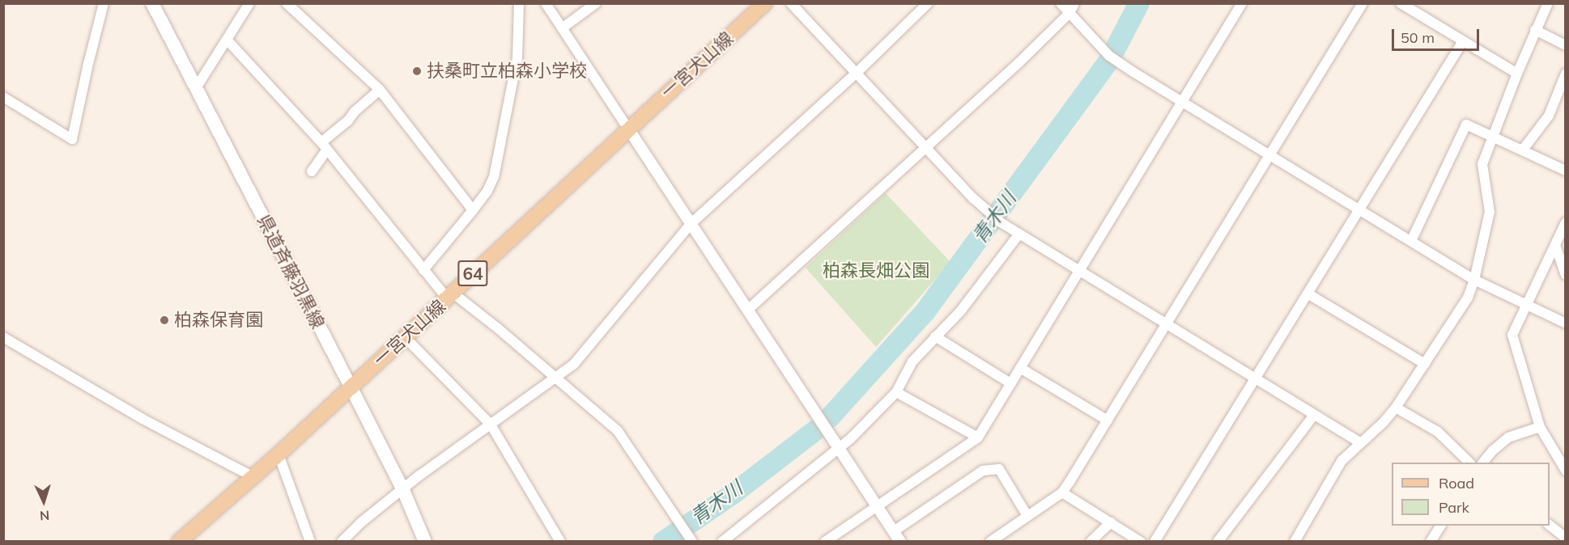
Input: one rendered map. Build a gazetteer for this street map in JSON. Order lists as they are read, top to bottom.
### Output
{
  "streets": {
    "main road": ["一宮犬山線", "県道斉藤羽黒線", "64"]
  },
  "crossings": [
    ["一宮犬山線", "県道斉藤羽黒線"]
  ],
  "water": ["青木川"],
  "parks": ["柏森長畑公園"],
  "places": ["扶桑町立柏森小学校", "柏森保育園"],
  "legend": ["Road", "Park"],
  "scale_bar": "50 m",
  "north": "bottom"
}
